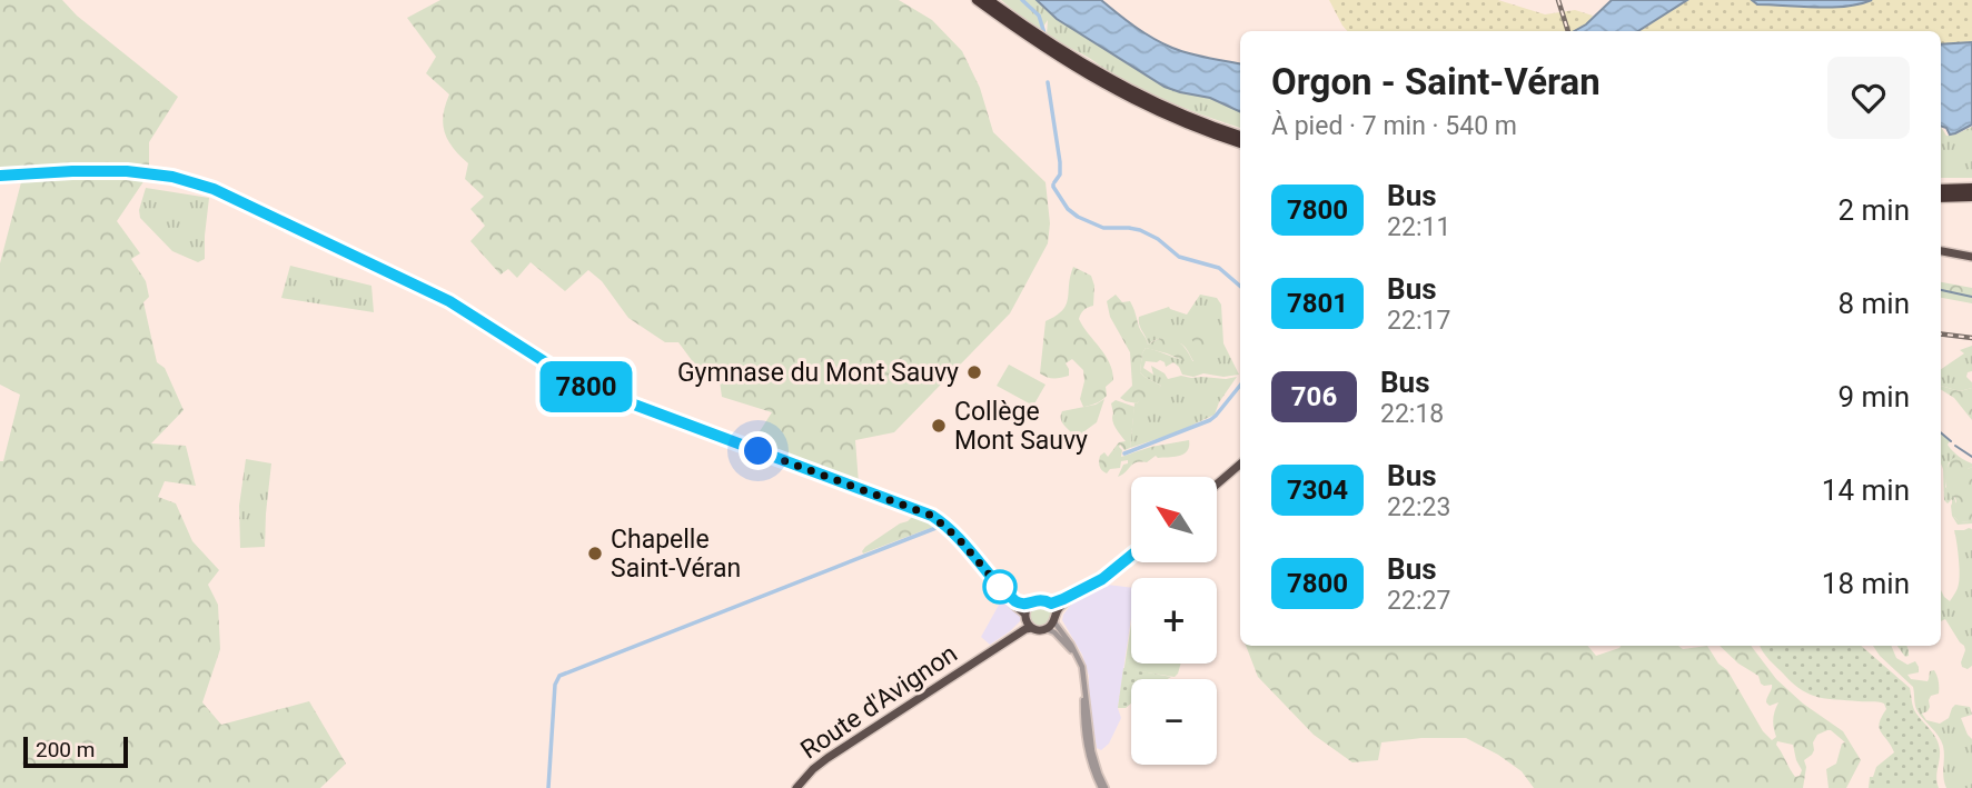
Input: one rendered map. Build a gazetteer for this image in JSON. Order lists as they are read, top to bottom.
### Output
{
  "streets": {
    "main road": ["Route d'Avignon"]
  },
  "places": ["Gymnase du Mont Sauvy", "Collège Mont Sauvy", "Chapelle Saint-Véran"],
  "lines": ["bus line 7800"],
  "scale_bar": "200 m",
  "north": "top left",
  "page": {
    "on_map": "7800",
    "heading": ["Orgon - Saint-Véran", "À pied · 7 min · 540 m"],
    "list": [
      {
        "mark": "7800",
        "name": "Bus",
        "note": "22:11",
        "value": "2 min"
      },
      {
        "mark": "7801",
        "name": "Bus",
        "note": "22:17",
        "value": "8 min"
      },
      {
        "mark": "706",
        "name": "Bus",
        "note": "22:18",
        "value": "9 min"
      },
      {
        "mark": "7304",
        "name": "Bus",
        "note": "22:23",
        "value": "14 min"
      },
      {
        "mark": "7800",
        "name": "Bus",
        "note": "22:27",
        "value": "18 min"
      }
    ],
    "map_buttons": ["+", "−"],
    "scale": "200 m"
  }
}
